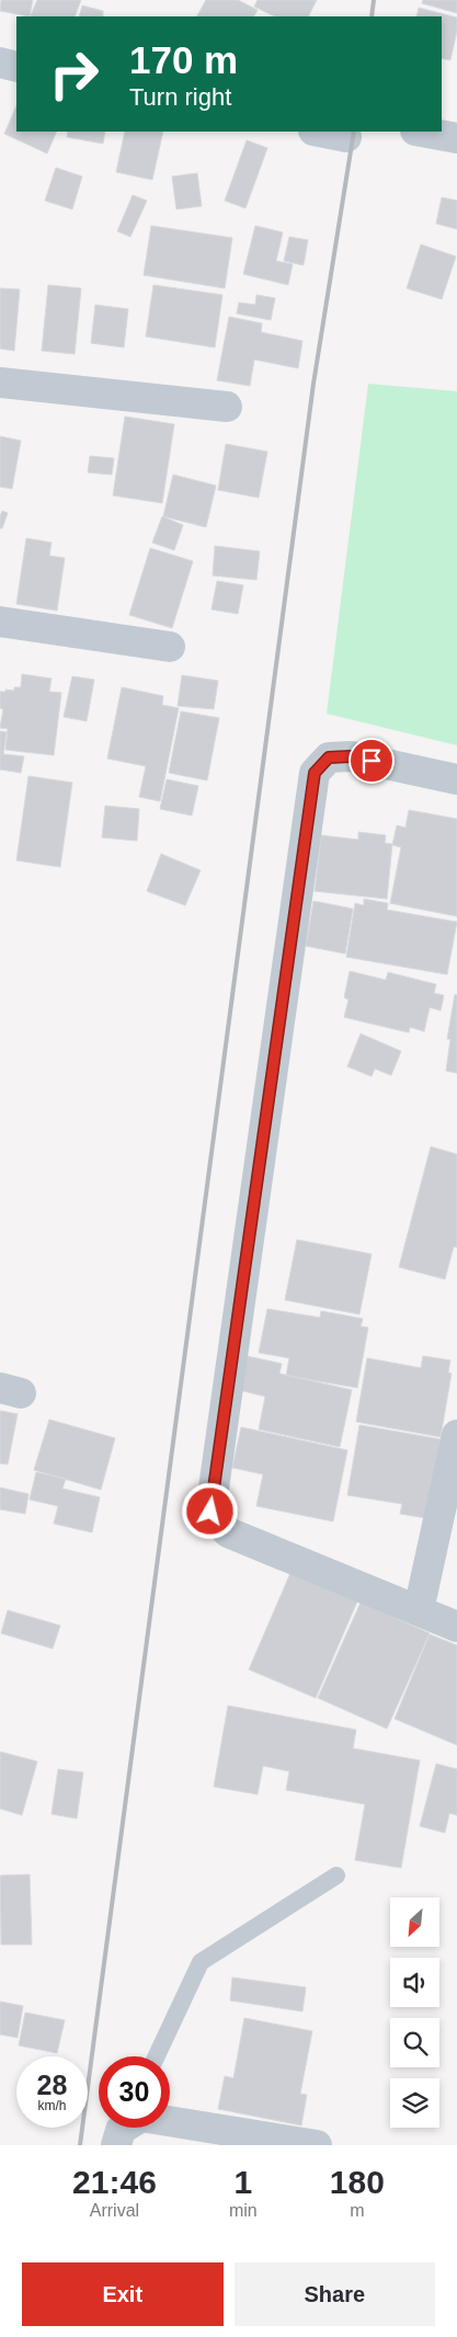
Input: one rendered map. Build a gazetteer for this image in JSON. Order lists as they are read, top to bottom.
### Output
{
  "north": "bottom left",
  "page": {
    "turn": ["170 m", "Turn right"],
    "speed": "28 km/h",
    "limit": "30",
    "eta": [
      "21:46",
      "Arrival",
      "1",
      "min",
      "180",
      "m"
    ],
    "buttons": ["Exit", "Share"]
  }
}
